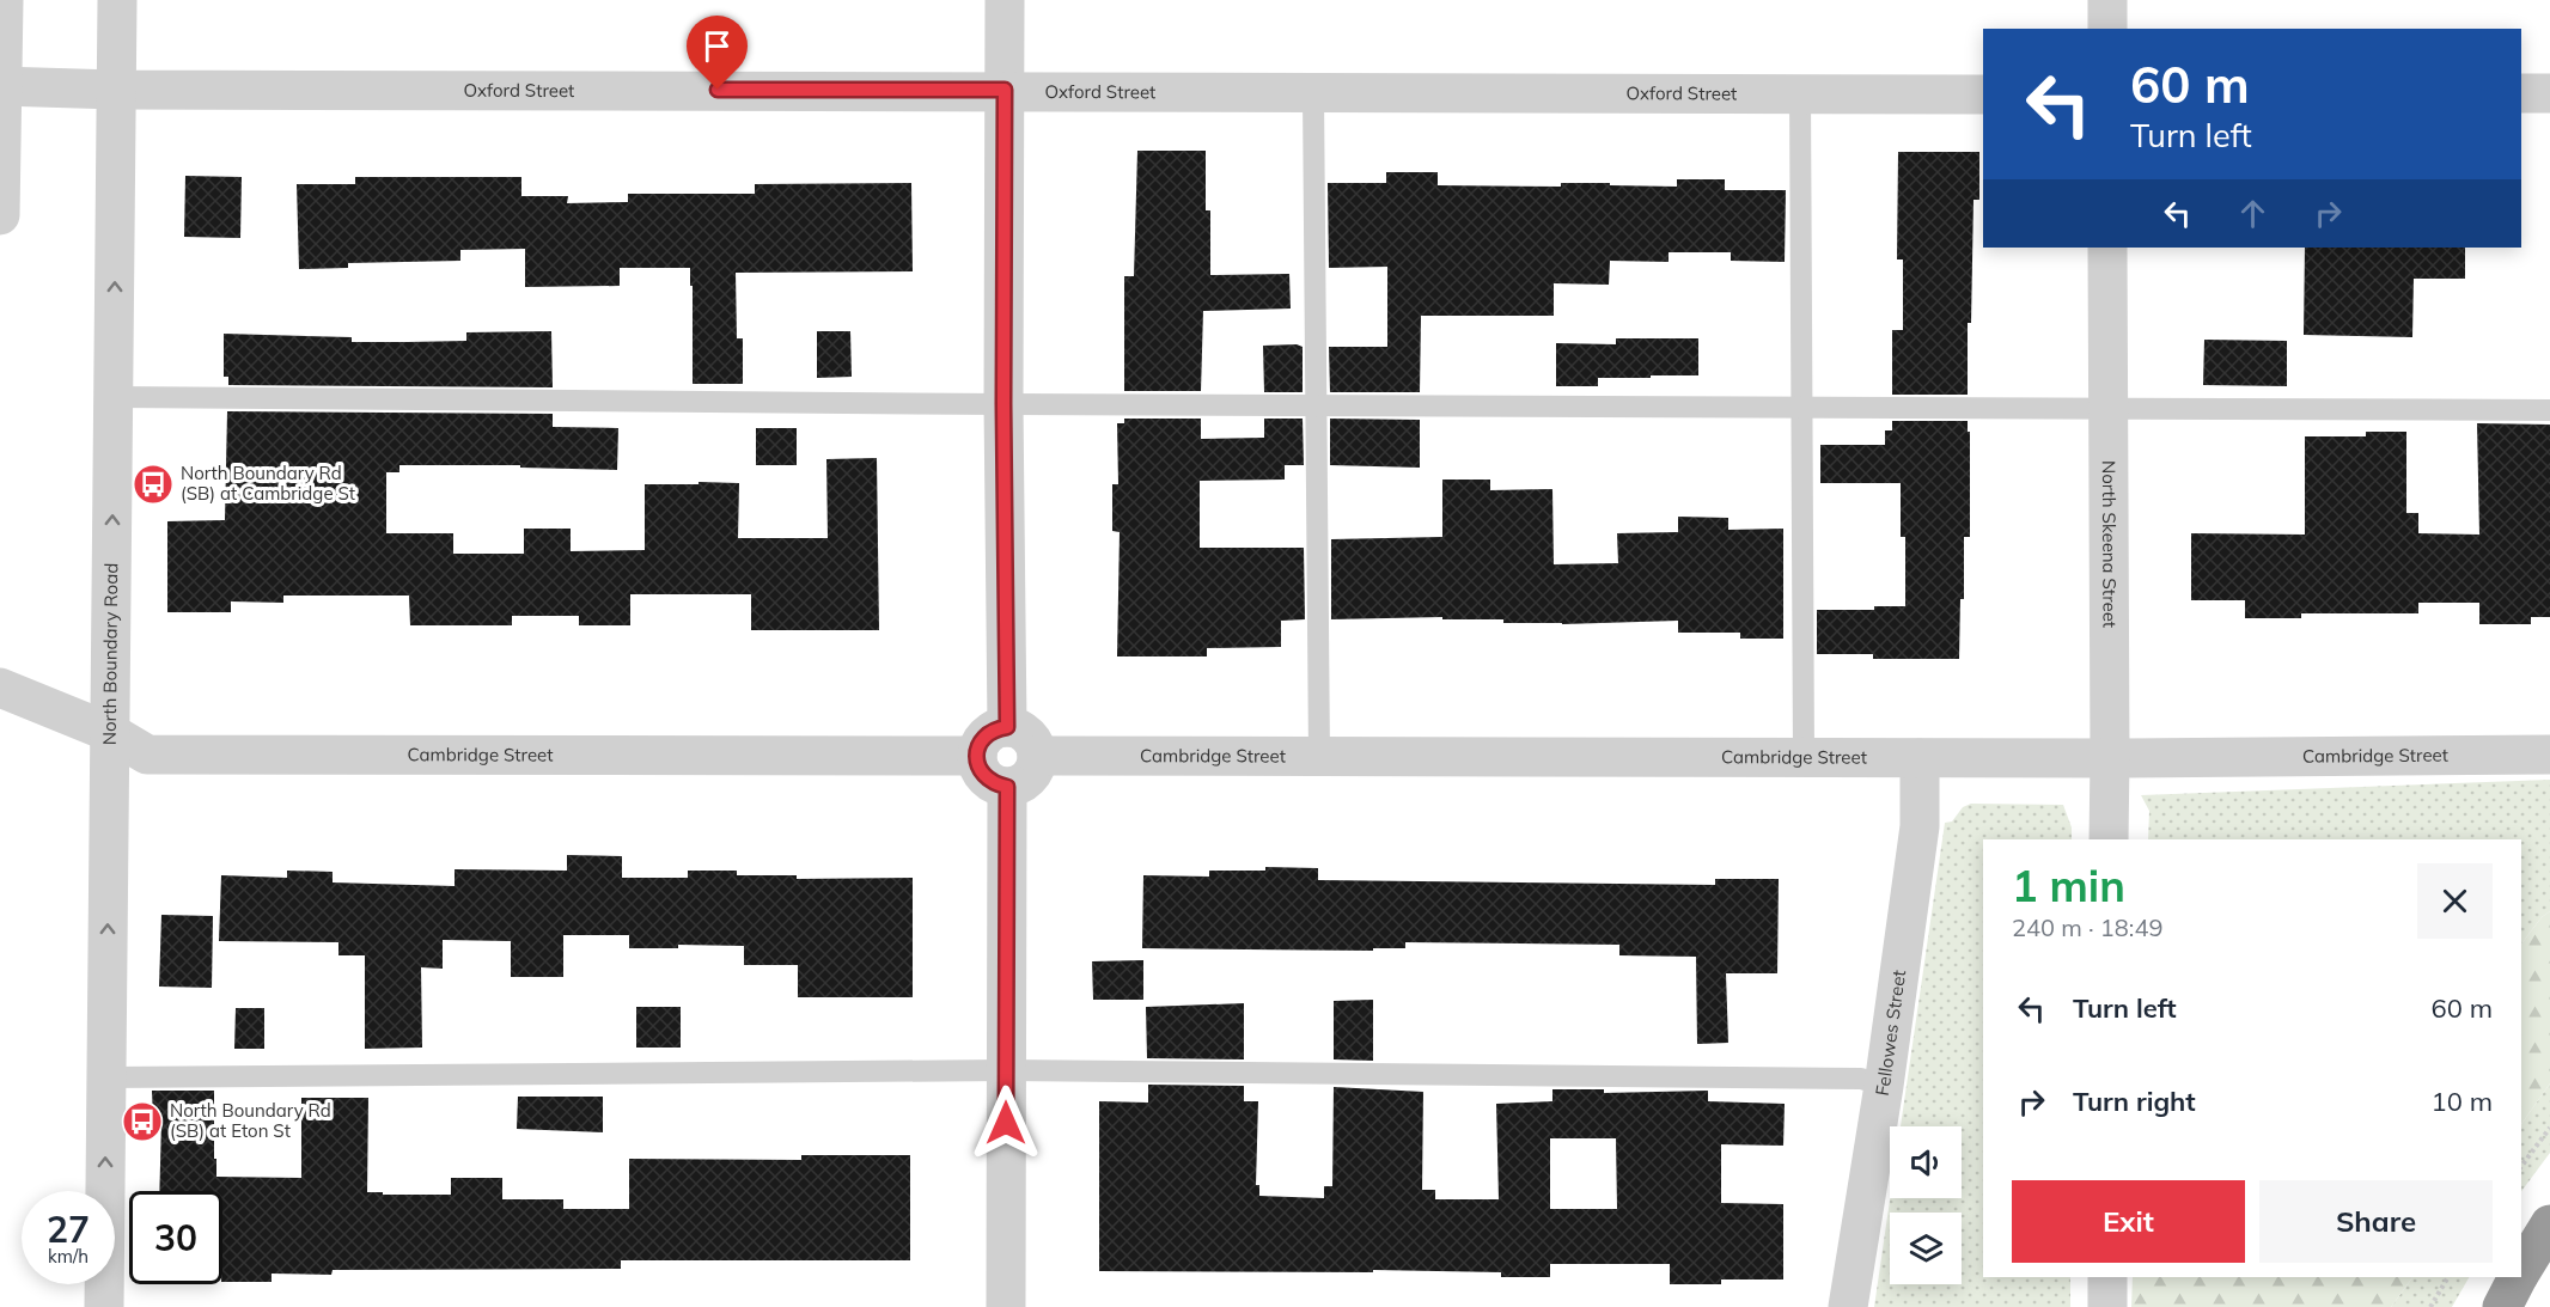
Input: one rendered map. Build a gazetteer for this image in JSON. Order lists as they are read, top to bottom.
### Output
{
  "streets": {
    "street": [
      "Oxford Street",
      "North Skeena Street",
      "North Boundary Road",
      "Cambridge Street",
      "Fellowes Street"
    ]
  },
  "crossings": [
    ["Oxford Street", "North Boundary Road"],
    ["North Skeena Street", "Cambridge Street"],
    ["North Boundary Road", "Cambridge Street"],
    ["Cambridge Street", "Fellowes Street"]
  ],
  "one_way": ["North Boundary Road"],
  "places": {
    "bus stop": ["North Boundary Rd (SB) at Cambridge St", "North Boundary Rd (SB) at Eton St"]
  },
  "page": {
    "turn": ["60 m", "Turn left"],
    "heading": ["1 min", "240 m · 18:49"],
    "list": [
      {
        "name": "Turn left",
        "value": "60 m"
      },
      {
        "name": "Turn right",
        "value": "10 m"
      }
    ],
    "buttons": ["Exit", "Share"],
    "speed": "27 km/h",
    "limit": "30"
  }
}
